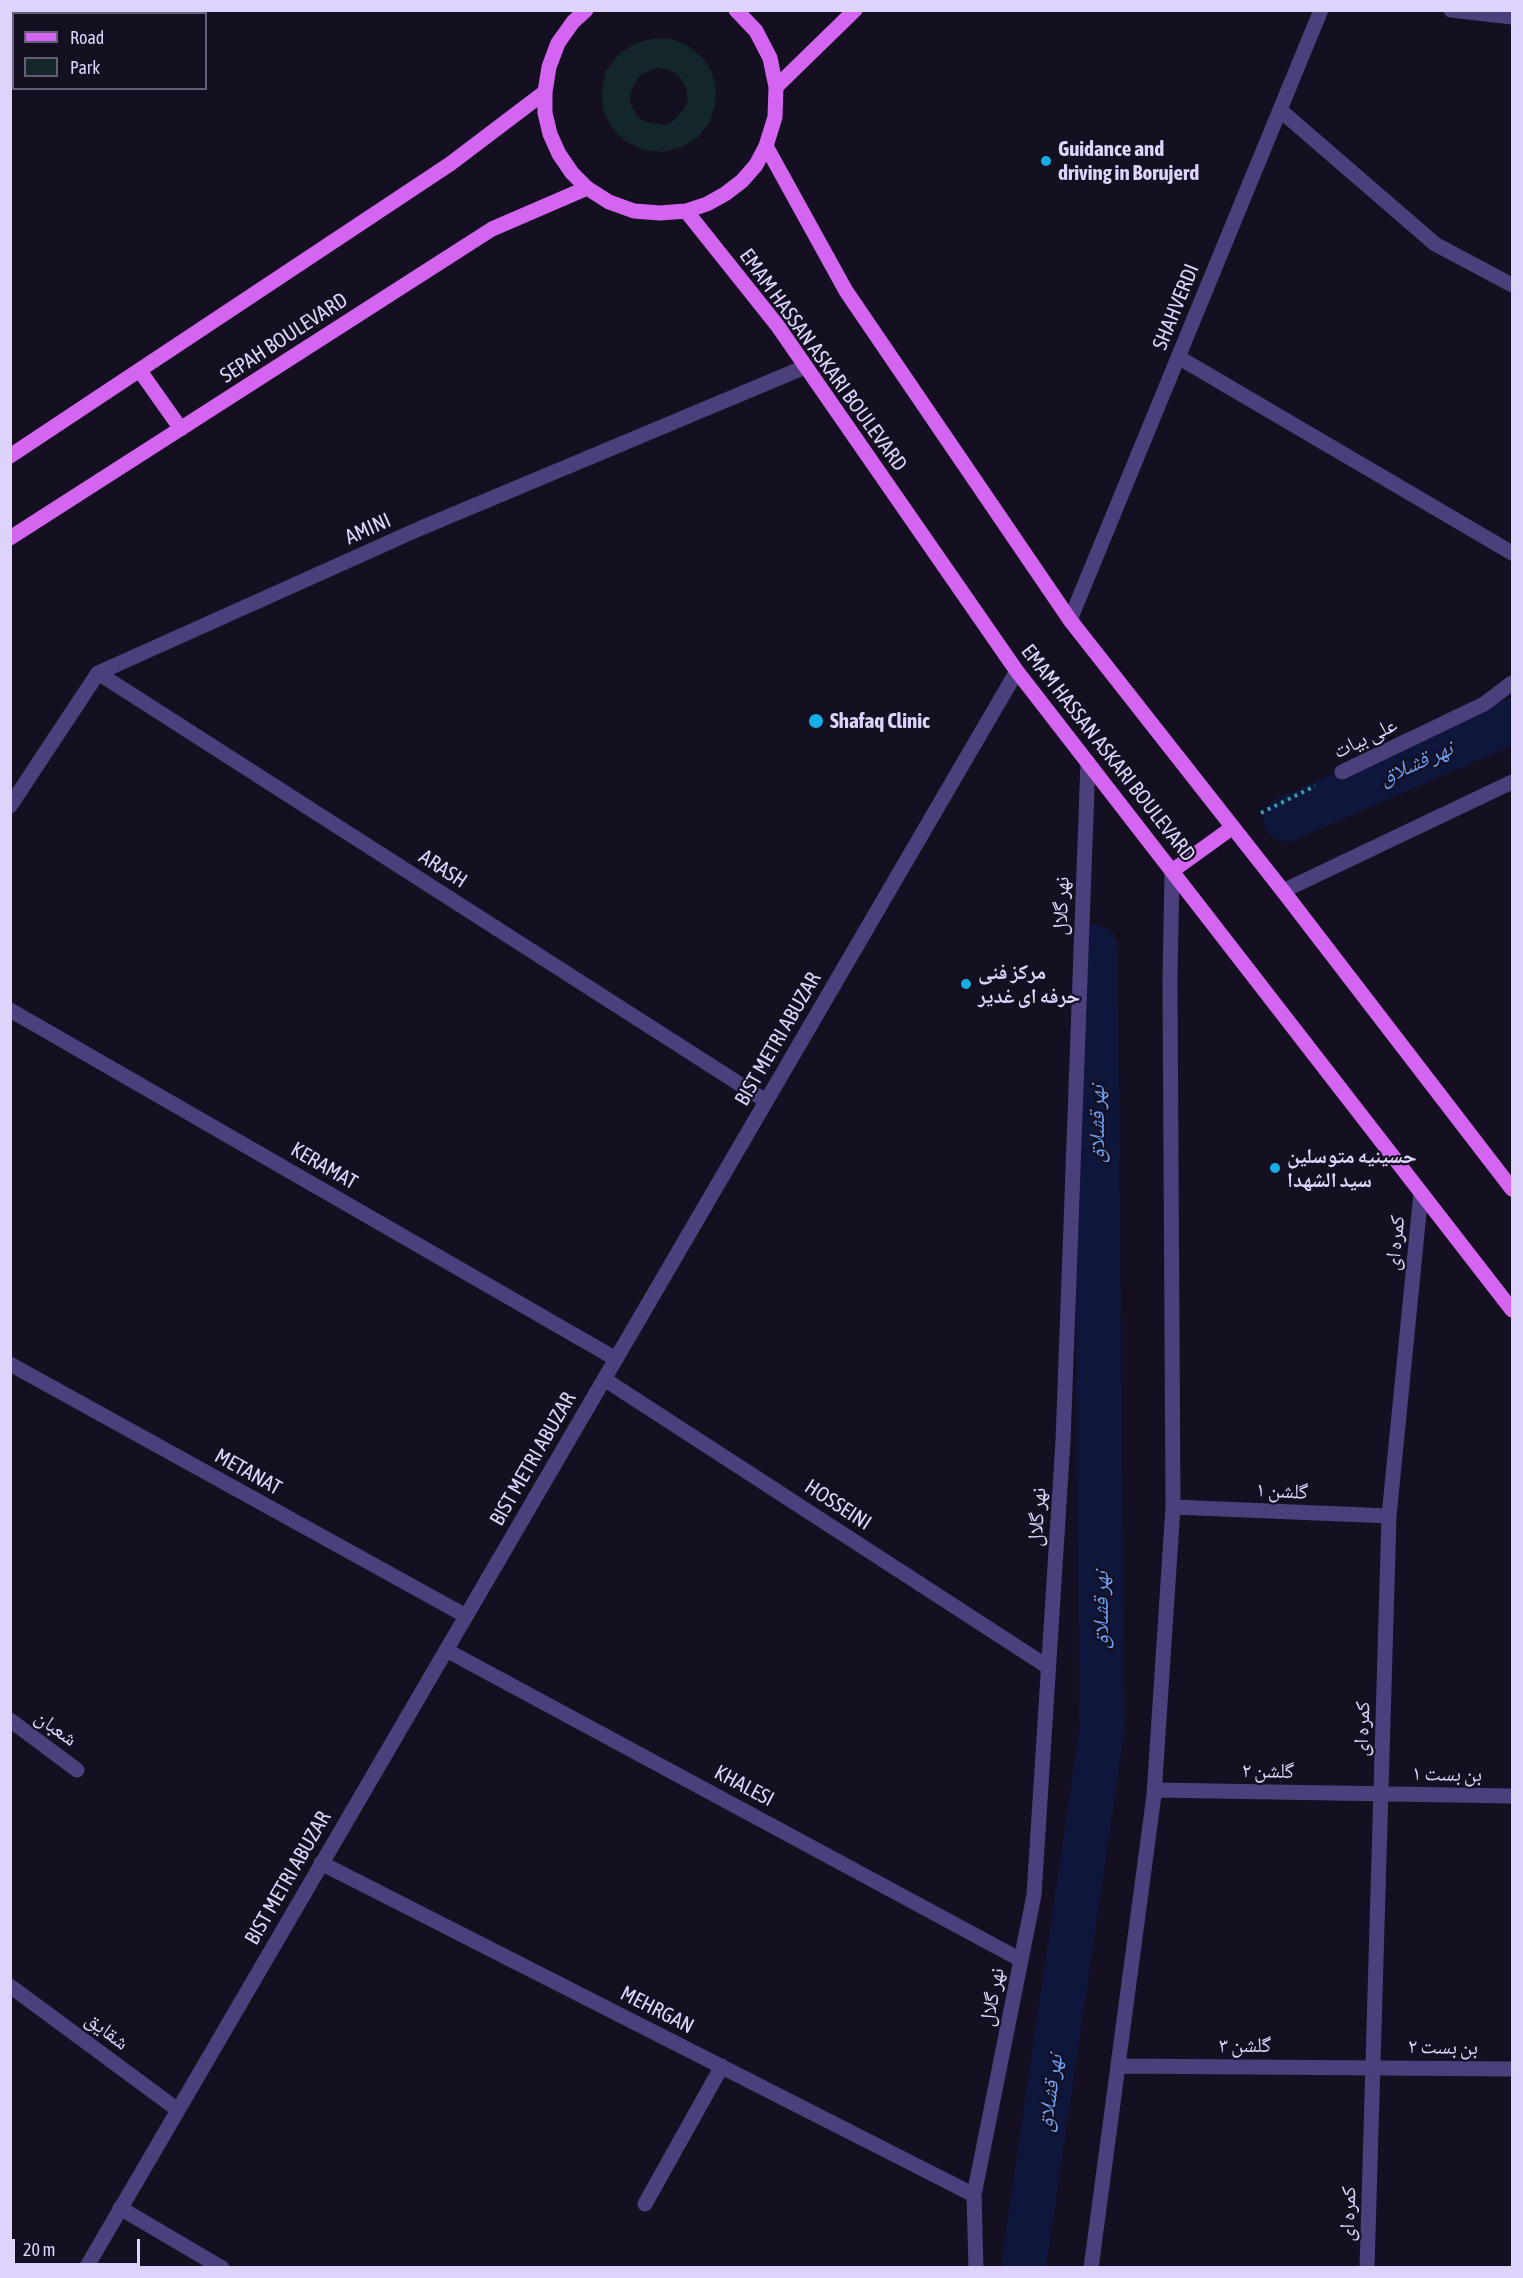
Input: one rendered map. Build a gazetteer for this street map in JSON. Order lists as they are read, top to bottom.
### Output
{
  "streets": {
    "main road": ["SEPAH BOULEVARD", "EMAM HASSAN ASKARI BOULEVARD"],
    "street": [
      "SHAHVERDI",
      "AMINI",
      "علی بیات",
      "ARASH",
      "نهر گلال",
      "BIST METRI ABUZAR",
      "KERAMAT",
      "کمره ای",
      "METANAT",
      "گلشن ۱",
      "HOSSEINI",
      "شعبان",
      "گلشن ۲",
      "بن بست ۱",
      "KHALESI",
      "MEHRGAN",
      "شقایق",
      "گلشن ۳",
      "بن بست ۲"
    ]
  },
  "crossings": [
    ["EMAM HASSAN ASKARI BOULEVARD", "AMINI"],
    ["EMAM HASSAN ASKARI BOULEVARD", "نهر گلال"],
    ["EMAM HASSAN ASKARI BOULEVARD", "BIST METRI ABUZAR"],
    ["EMAM HASSAN ASKARI BOULEVARD", "کمره ای"],
    ["AMINI", "ARASH"],
    ["ARASH", "BIST METRI ABUZAR"],
    ["نهر گلال", "HOSSEINI"],
    ["نهر گلال", "KHALESI"],
    ["نهر گلال", "MEHRGAN"],
    ["BIST METRI ABUZAR", "KERAMAT"],
    ["BIST METRI ABUZAR", "METANAT"],
    ["BIST METRI ABUZAR", "HOSSEINI"],
    ["BIST METRI ABUZAR", "KHALESI"],
    ["BIST METRI ABUZAR", "MEHRGAN"],
    ["BIST METRI ABUZAR", "شقایق"],
    ["کمره ای", "گلشن ۱"],
    ["کمره ای", "گلشن ۲"],
    ["کمره ای", "بن بست ۱"],
    ["کمره ای", "گلشن ۳"],
    ["کمره ای", "بن بست ۲"],
    ["گلشن ۲", "بن بست ۱"],
    ["گلشن ۳", "بن بست ۲"]
  ],
  "water": ["نهر قشلاق"],
  "places": [
    "Guidance and driving in Borujerd",
    "Shafaq Clinic",
    "مرکز فنی حرفه ای غدیر",
    "حسینیه متوسلین سید الشهدا"
  ],
  "legend": ["Road", "Park"],
  "scale_bar": "20 m"
}
